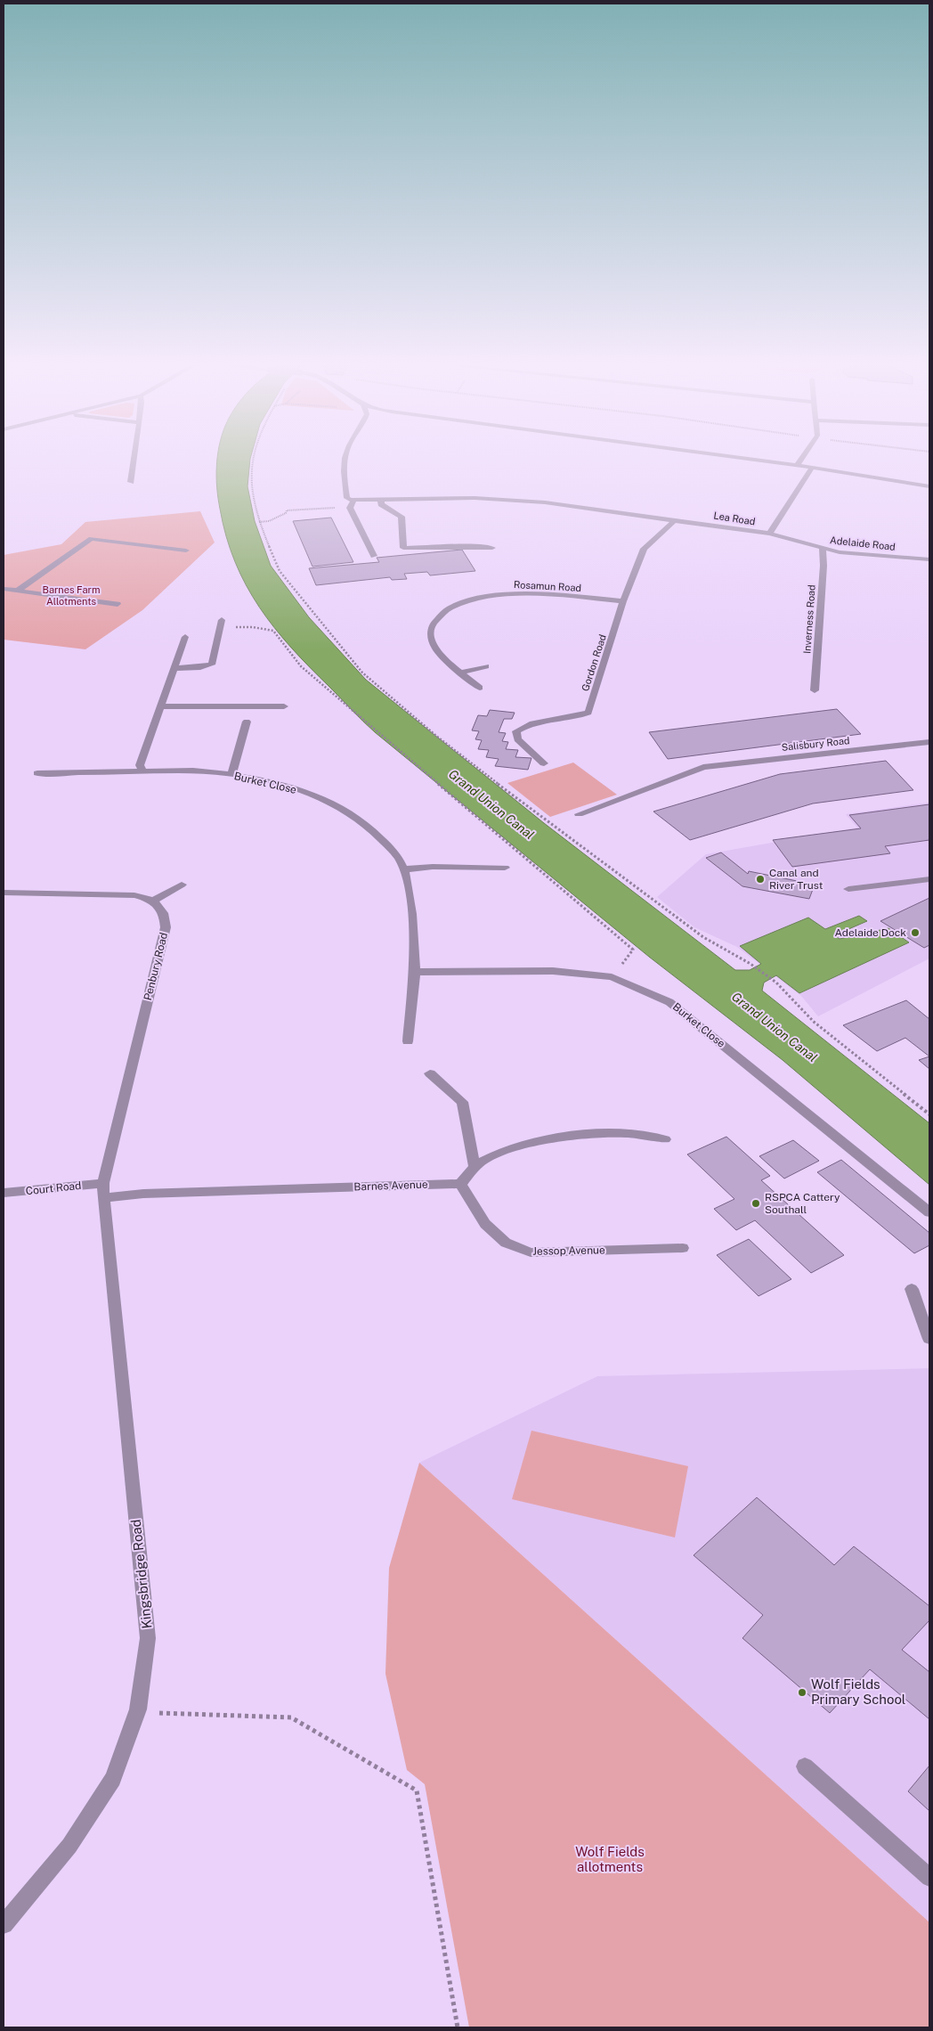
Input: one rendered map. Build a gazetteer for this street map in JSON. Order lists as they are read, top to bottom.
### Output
{
  "streets": {
    "street": [
      "Lea Road",
      "Adelaide Road",
      "Rosamun Road",
      "Inverness Road",
      "Gordon Road",
      "Salisbury Road",
      "Burket Close",
      "Penbury Road",
      "Barnes Avenue",
      "Court Road",
      "Jessop Avenue",
      "Kingsbridge Road"
    ]
  },
  "crossings": [
    ["Lea Road", "Adelaide Road"],
    ["Lea Road", "Gordon Road"],
    ["Adelaide Road", "Inverness Road"],
    ["Rosamun Road", "Gordon Road"],
    ["Penbury Road", "Barnes Avenue"],
    ["Penbury Road", "Court Road"],
    ["Penbury Road", "Kingsbridge Road"],
    ["Barnes Avenue", "Court Road"],
    ["Barnes Avenue", "Jessop Avenue"],
    ["Barnes Avenue", "Kingsbridge Road"],
    ["Court Road", "Kingsbridge Road"]
  ],
  "water": ["Grand Union Canal"],
  "parks": ["Barnes Farm Allotments", "Wolf Fields allotments"],
  "places": [
    "Canal and River Trust",
    "Adelaide Dock",
    "RSPCA Cattery Southall",
    "Wolf Fields Primary School"
  ]
}
